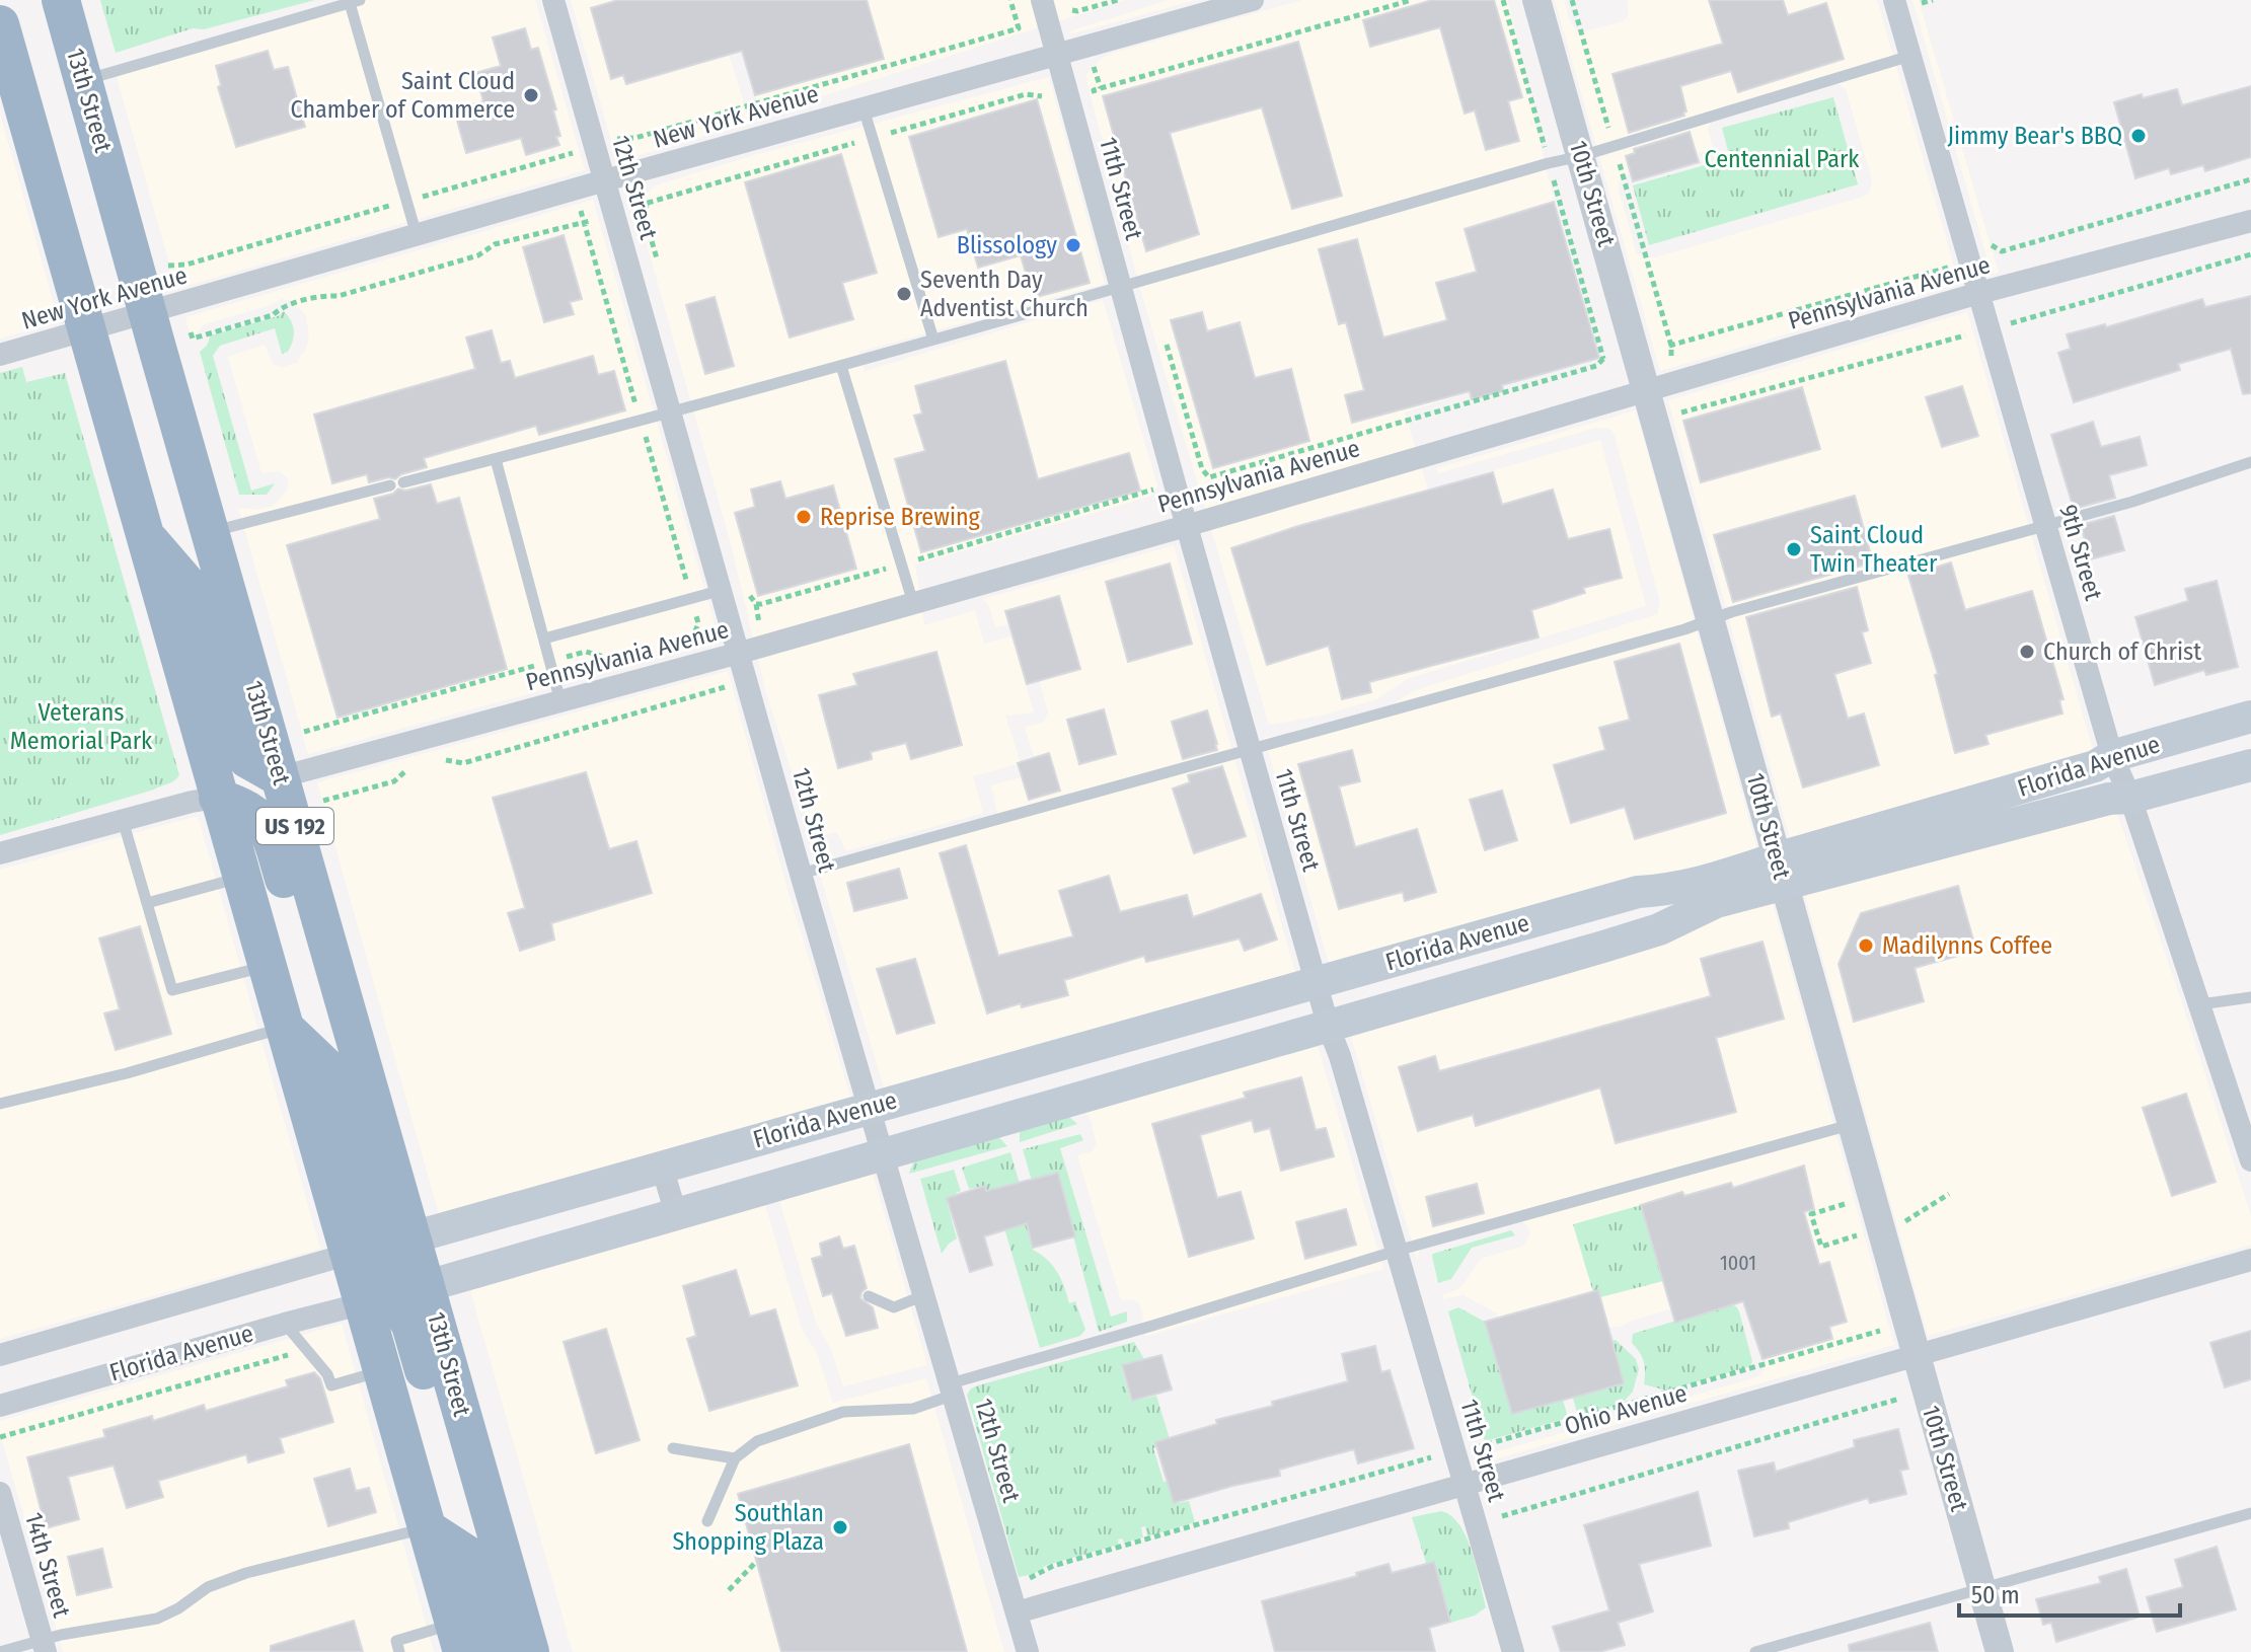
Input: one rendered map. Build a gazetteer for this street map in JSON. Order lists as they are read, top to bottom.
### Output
{
  "streets": {
    "highway": ["13th Street", "US 192"],
    "main road": ["Florida Avenue"],
    "street": [
      "New York Avenue",
      "12th Street",
      "11th Street",
      "10th Street",
      "Pennsylvania Avenue",
      "9th Street",
      "Ohio Avenue",
      "14th Street"
    ]
  },
  "crossings": [
    ["13th Street", "New York Avenue"],
    ["13th Street", "Pennsylvania Avenue"],
    ["13th Street", "Florida Avenue"],
    ["New York Avenue", "12th Street"],
    ["New York Avenue", "11th Street"],
    ["New York Avenue", "US 192"],
    ["12th Street", "Pennsylvania Avenue"],
    ["12th Street", "Florida Avenue"],
    ["12th Street", "Ohio Avenue"],
    ["11th Street", "Pennsylvania Avenue"],
    ["11th Street", "Florida Avenue"],
    ["11th Street", "Ohio Avenue"],
    ["10th Street", "Pennsylvania Avenue"],
    ["10th Street", "Florida Avenue"],
    ["10th Street", "Ohio Avenue"],
    ["Pennsylvania Avenue", "9th Street"],
    ["9th Street", "Florida Avenue"],
    ["Florida Avenue", "US 192"]
  ],
  "parks": ["Centennial Park", "Veterans Memorial Park"],
  "places": [
    "Saint Cloud Chamber of Commerce",
    "Jimmy Bear's BBQ",
    "Blissology",
    "Seventh Day Adventist Church",
    "Reprise Brewing",
    "Saint Cloud Twin Theater",
    "Church of Christ",
    "Madilynns Coffee",
    "Southlan Shopping Plaza"
  ],
  "house_numbers": ["1001"],
  "scale_bar": "50 m"
}
